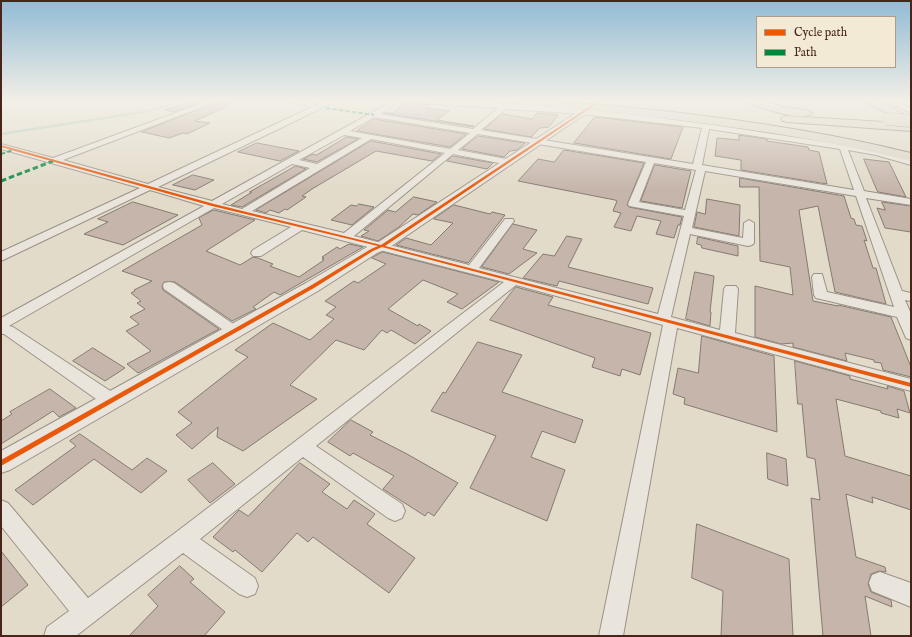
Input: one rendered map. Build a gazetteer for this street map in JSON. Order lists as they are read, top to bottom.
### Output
{
  "legend": ["Cycle path", "Path"]
}
